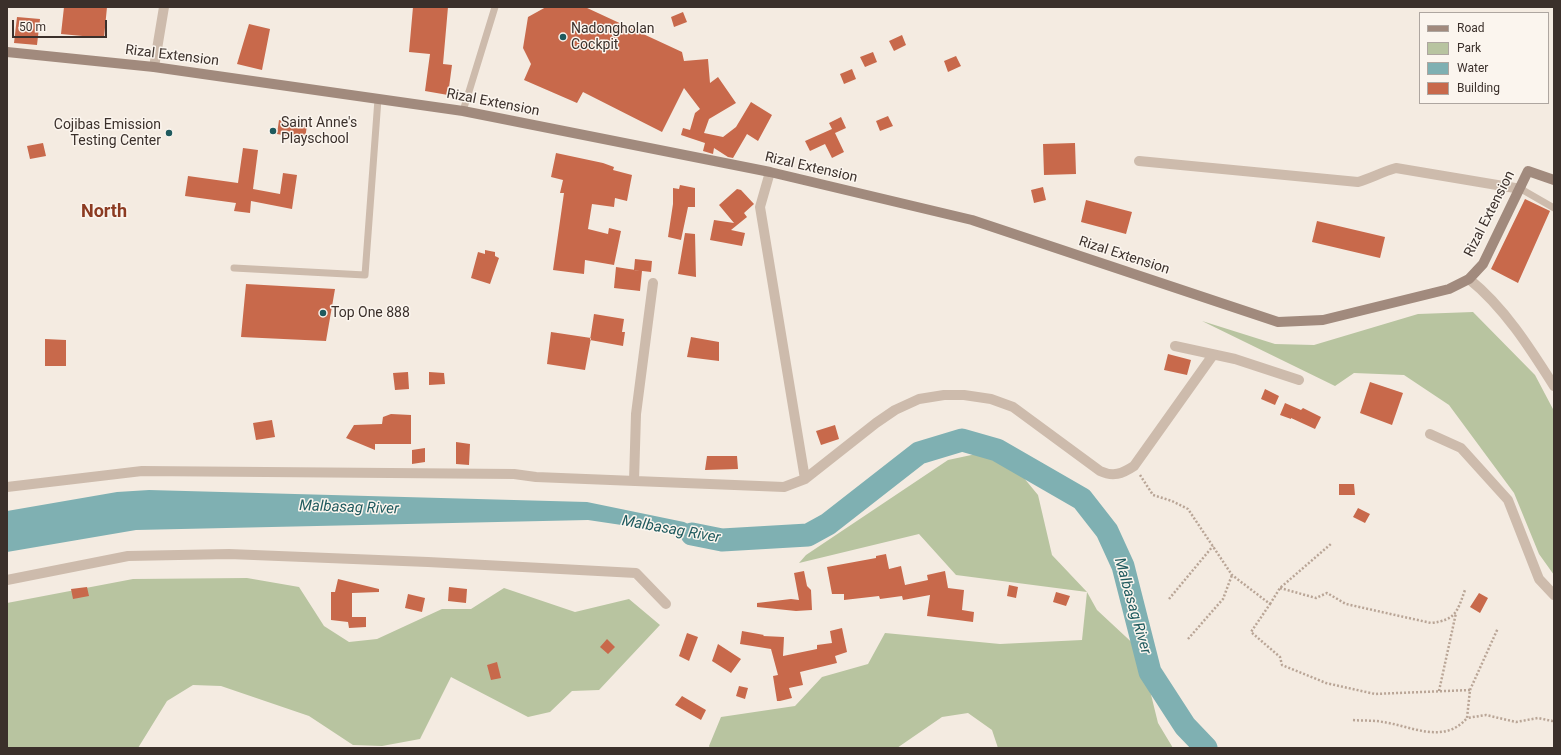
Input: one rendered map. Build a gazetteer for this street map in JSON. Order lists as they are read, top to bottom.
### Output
{
  "streets": {
    "street": ["Rizal Extension"]
  },
  "districts": ["North"],
  "water": ["Malbasag River"],
  "places": [
    "Nadongholan Cockpit",
    "Saint Anne's Playschool",
    "Cojibas Emission Testing Center",
    "Top One 888"
  ],
  "legend": [
    "Road",
    "Park",
    "Water",
    "Building"
  ],
  "scale_bar": "50 m"
}
